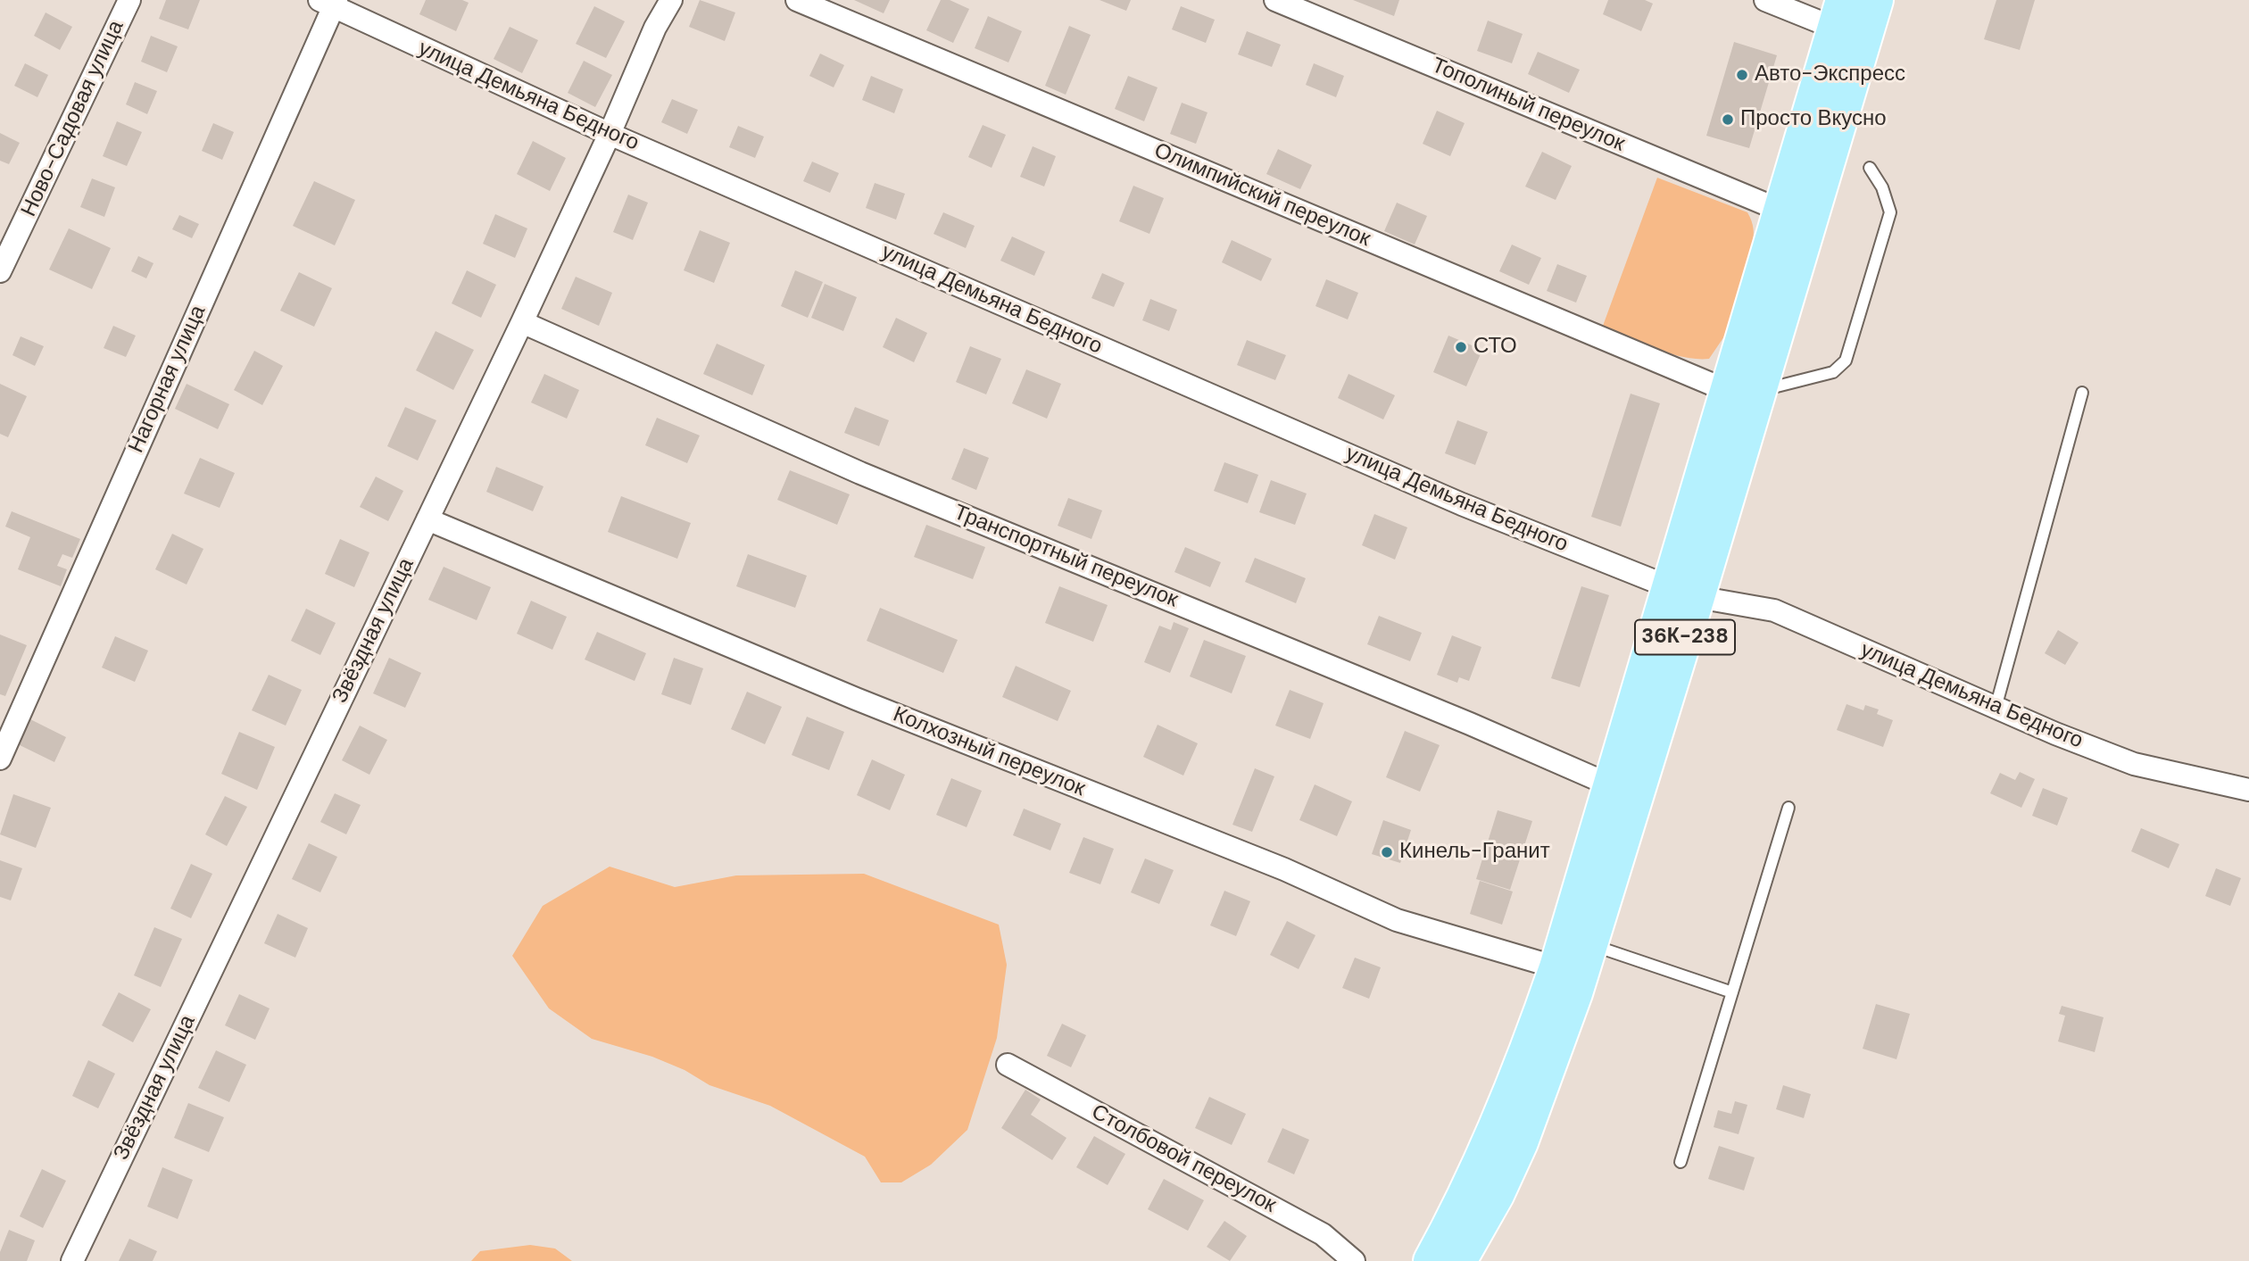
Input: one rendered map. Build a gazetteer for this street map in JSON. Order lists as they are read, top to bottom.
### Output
{
  "streets": {
    "main road": ["36К-238"],
    "street": [
      "улица Демьяна Бедного",
      "Тополиный переулок",
      "Ново-Садовая улица",
      "Олимпийский переулок",
      "Нагорная улица",
      "Транспортный переулок",
      "Звёздная улица",
      "Колхозный переулок",
      "Столбовой переулок"
    ]
  },
  "crossings": [
    ["улица Демьяна Бедного", "Нагорная улица"],
    ["улица Демьяна Бедного", "Звёздная улица"],
    ["улица Демьяна Бедного", "36К-238"],
    ["Олимпийский переулок", "36К-238"],
    ["Транспортный переулок", "Звёздная улица"],
    ["Звёздная улица", "Колхозный переулок"]
  ],
  "places": [
    "Авто-Экспресс",
    "Просто Вкусно",
    "СТО",
    "Кинель-Гранит"
  ]
}
